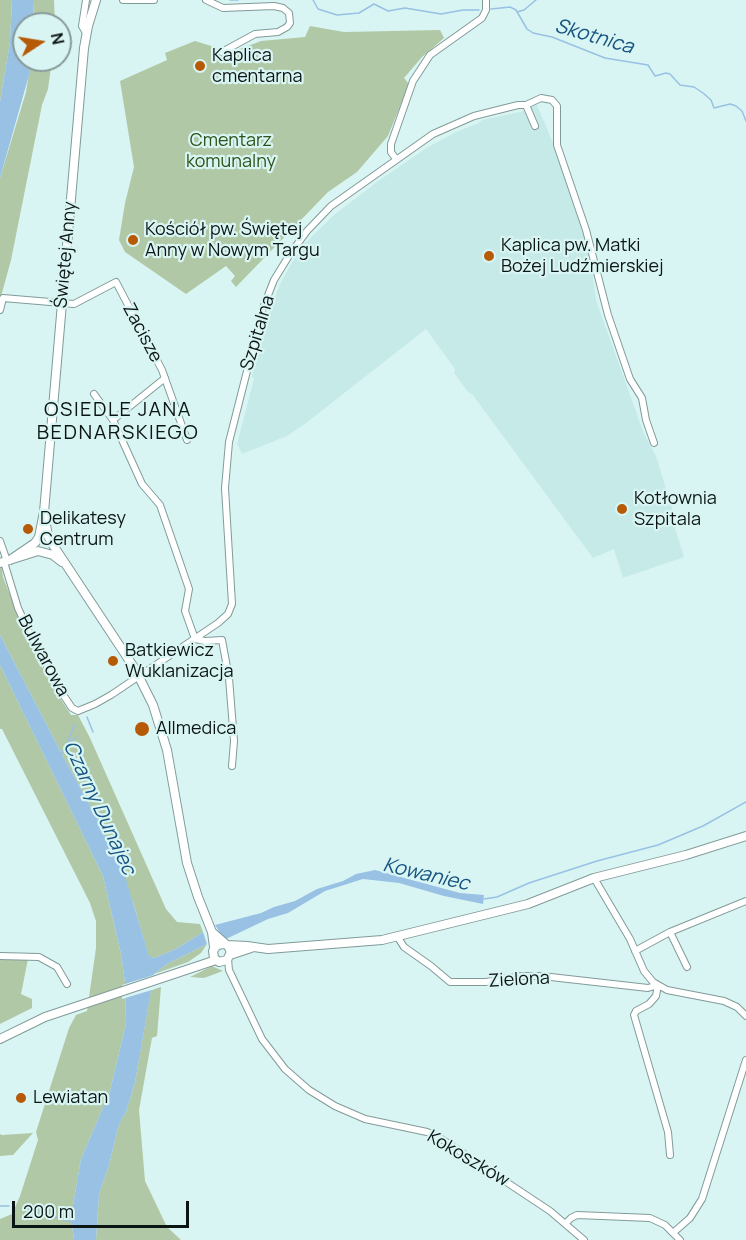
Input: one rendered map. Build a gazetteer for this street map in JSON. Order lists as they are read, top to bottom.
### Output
{
  "streets": {
    "street": [
      "Świętej Anny",
      "Zacisze",
      "Szpitalna",
      "Bulwarowa",
      "Zielona",
      "Kokoszków"
    ]
  },
  "crossings": [
    ["Świętej Anny", "Zacisze"],
    ["Szpitalna", "Bulwarowa"]
  ],
  "districts": ["OSIEDLE JANA BEDNARSKIEGO"],
  "water": ["Skotnica", "Czarny Dunajec", "Kowaniec"],
  "parks": ["Cmentarz komunalny"],
  "places": [
    "Kaplica cmentarna",
    "Kościół pw. Świętej Anny w Nowym Targu",
    "Kaplica pw. Matki Bożej Ludźmierskiej",
    "Kotłownia Szpitala",
    "Delikatesy Centrum",
    "Batkiewicz Wuklanizacja",
    "Allmedica",
    "Lewiatan"
  ],
  "scale_bar": "200 m",
  "north": "right"
}
